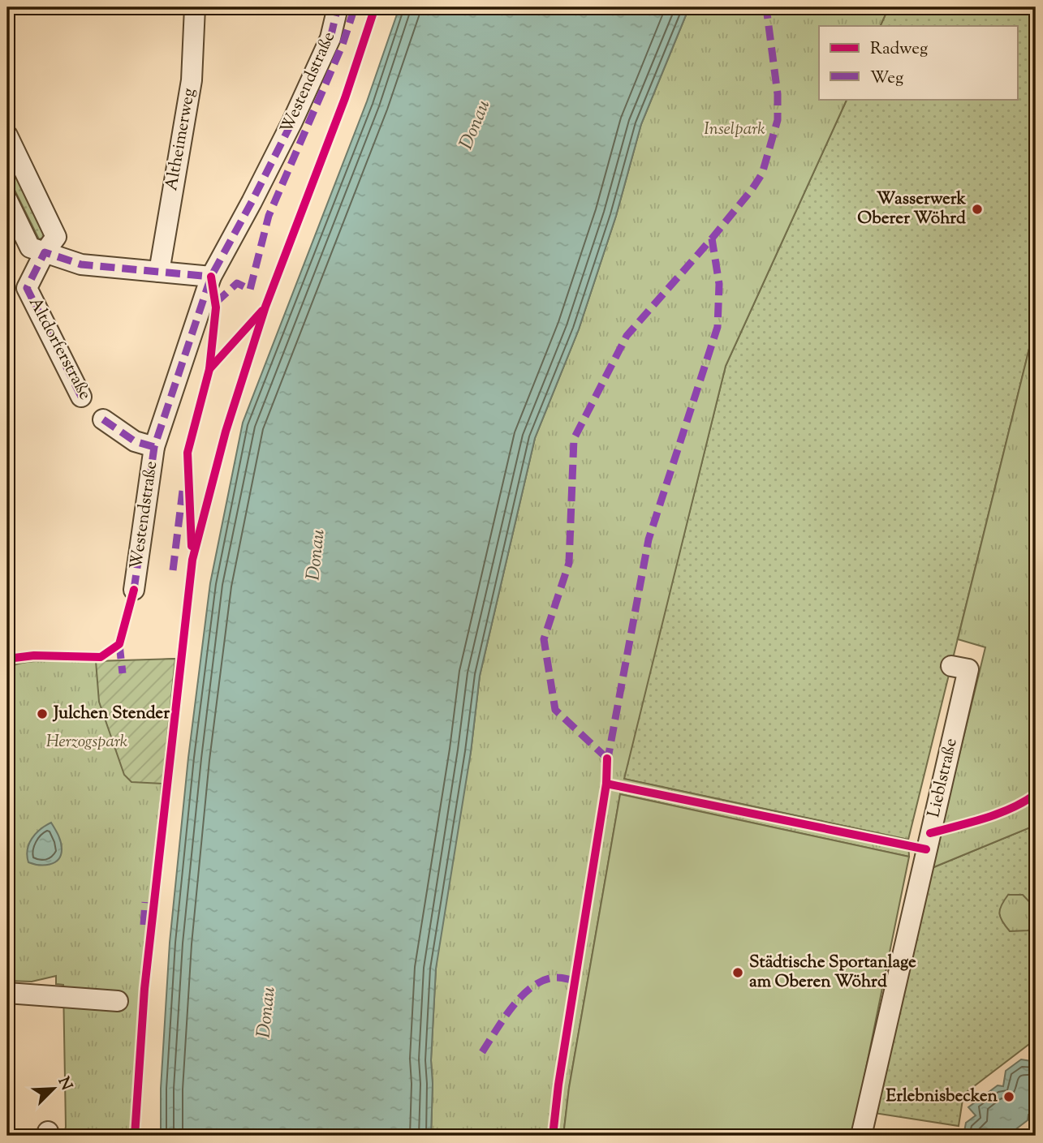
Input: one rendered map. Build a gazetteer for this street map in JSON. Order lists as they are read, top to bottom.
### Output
{
  "streets": {
    "street": [
      "Westendstraße",
      "Altheimerweg",
      "Altdorferstraße",
      "Lieblstraße"
    ]
  },
  "water": ["Donau"],
  "parks": ["Inselpark", "Herzogspark"],
  "places": [
    "Wasserwerk Oberer Wöhrd",
    "Julchen Stender",
    "Städtische Sportanlage am Oberen Wöhrd",
    "Erlebnisbecken"
  ],
  "legend": ["Radweg", "Weg"],
  "north": "top right"
}
